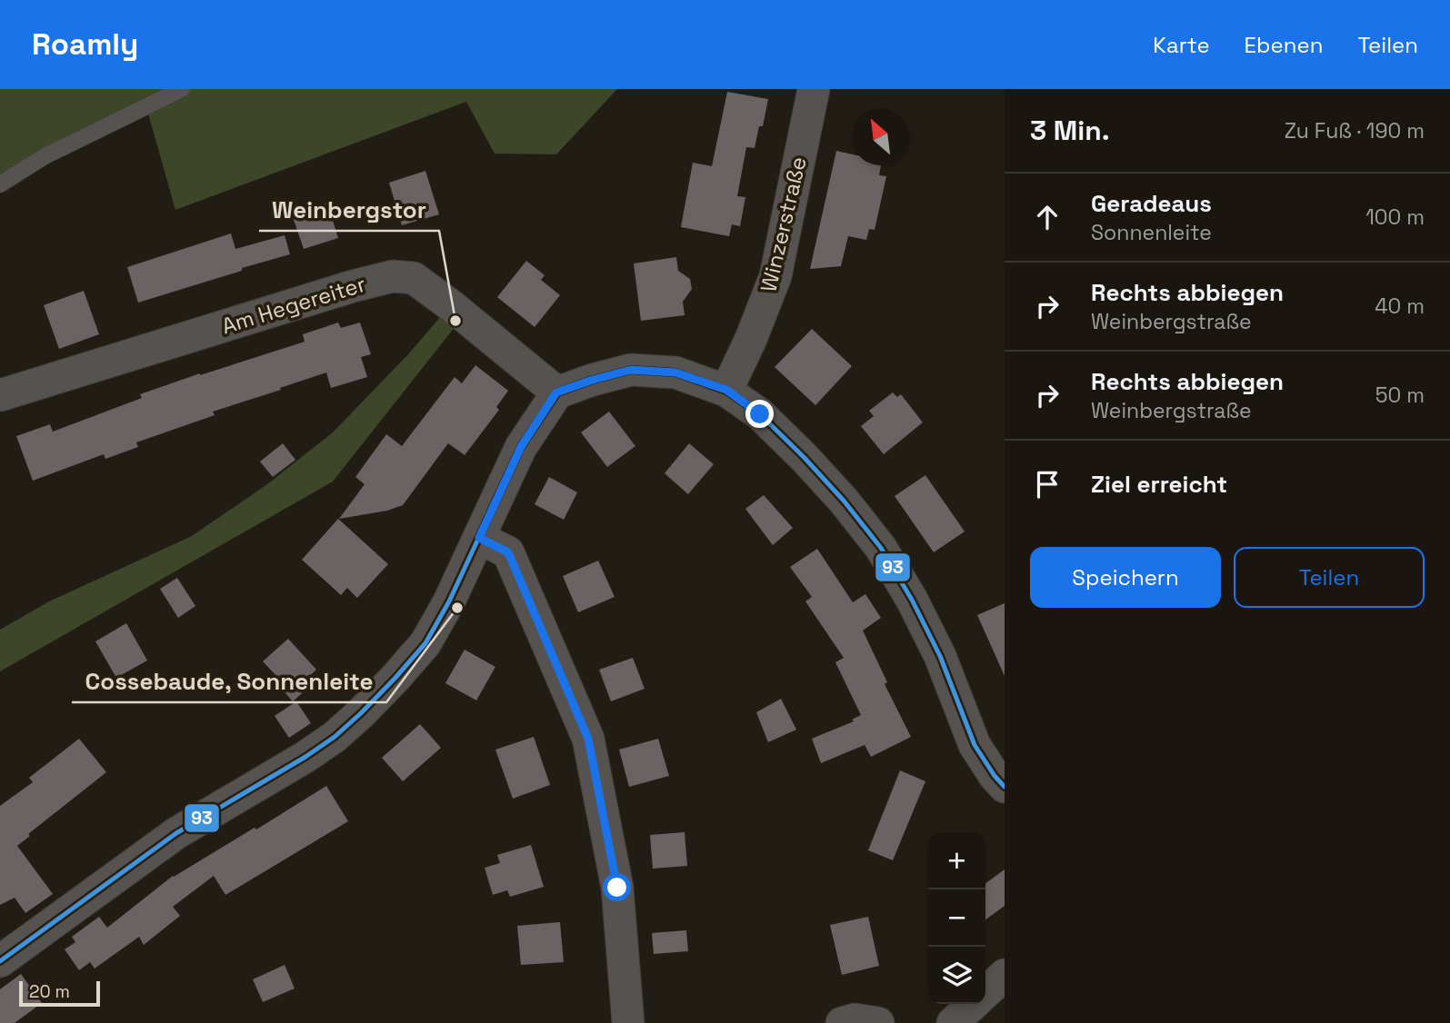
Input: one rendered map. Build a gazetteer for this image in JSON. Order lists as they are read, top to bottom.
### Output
{
  "streets": {
    "street": ["Winzerstraße", "Am Hegereiter"]
  },
  "places": ["Weinbergstor", "Cossebaude, Sonnenleite"],
  "lines": ["transit line 93"],
  "scale_bar": "20 m",
  "north": "top left",
  "page": {
    "header": "Roamly",
    "nav": ["Karte", "Ebenen", "Teilen"],
    "heading": ["3 Min.", "Zu Fuß · 190 m"],
    "list": [
      ["Geradeaus", "Sonnenleite", "100 m"],
      ["Rechts abbiegen", "Weinbergstraße", "40 m"],
      ["Rechts abbiegen", "Weinbergstraße", "50 m"],
      "Ziel erreicht"
    ],
    "buttons": ["Speichern", "Teilen"],
    "map_buttons": ["+", "−"],
    "scale": "20 m"
  }
}
